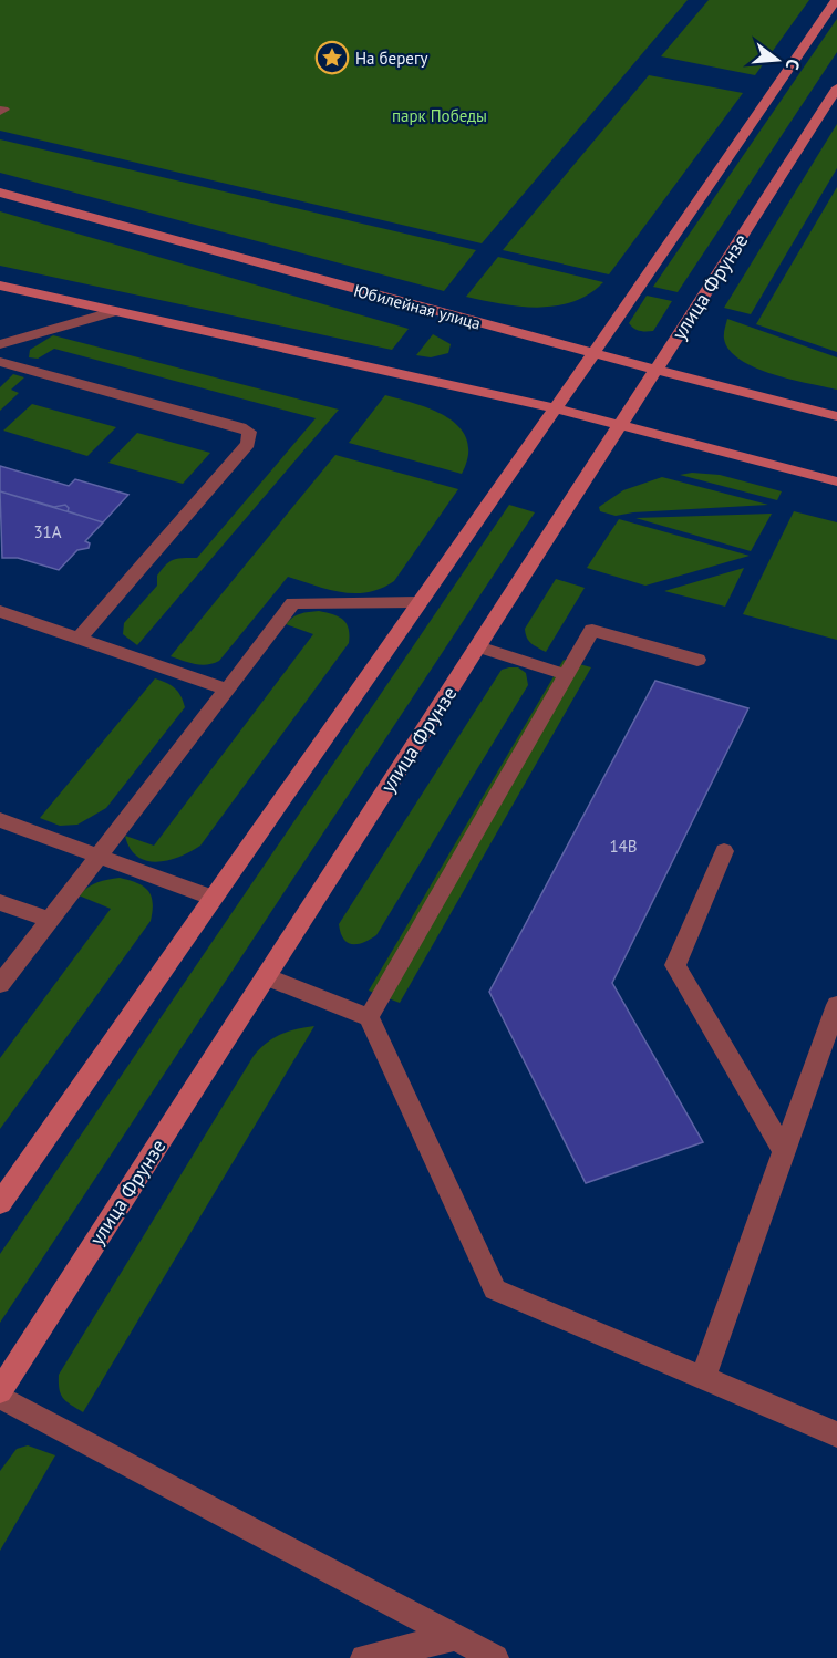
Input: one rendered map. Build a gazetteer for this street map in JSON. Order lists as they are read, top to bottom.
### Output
{
  "streets": {
    "main road": ["улица Фрунзе", "Юбилейная улица"]
  },
  "crossings": [
    ["улица Фрунзе", "Юбилейная улица"]
  ],
  "parks": ["парк Победы"],
  "places": {
    "place": ["На берегу"]
  },
  "house_numbers": ["31А", "14В"],
  "north": "right"
}
